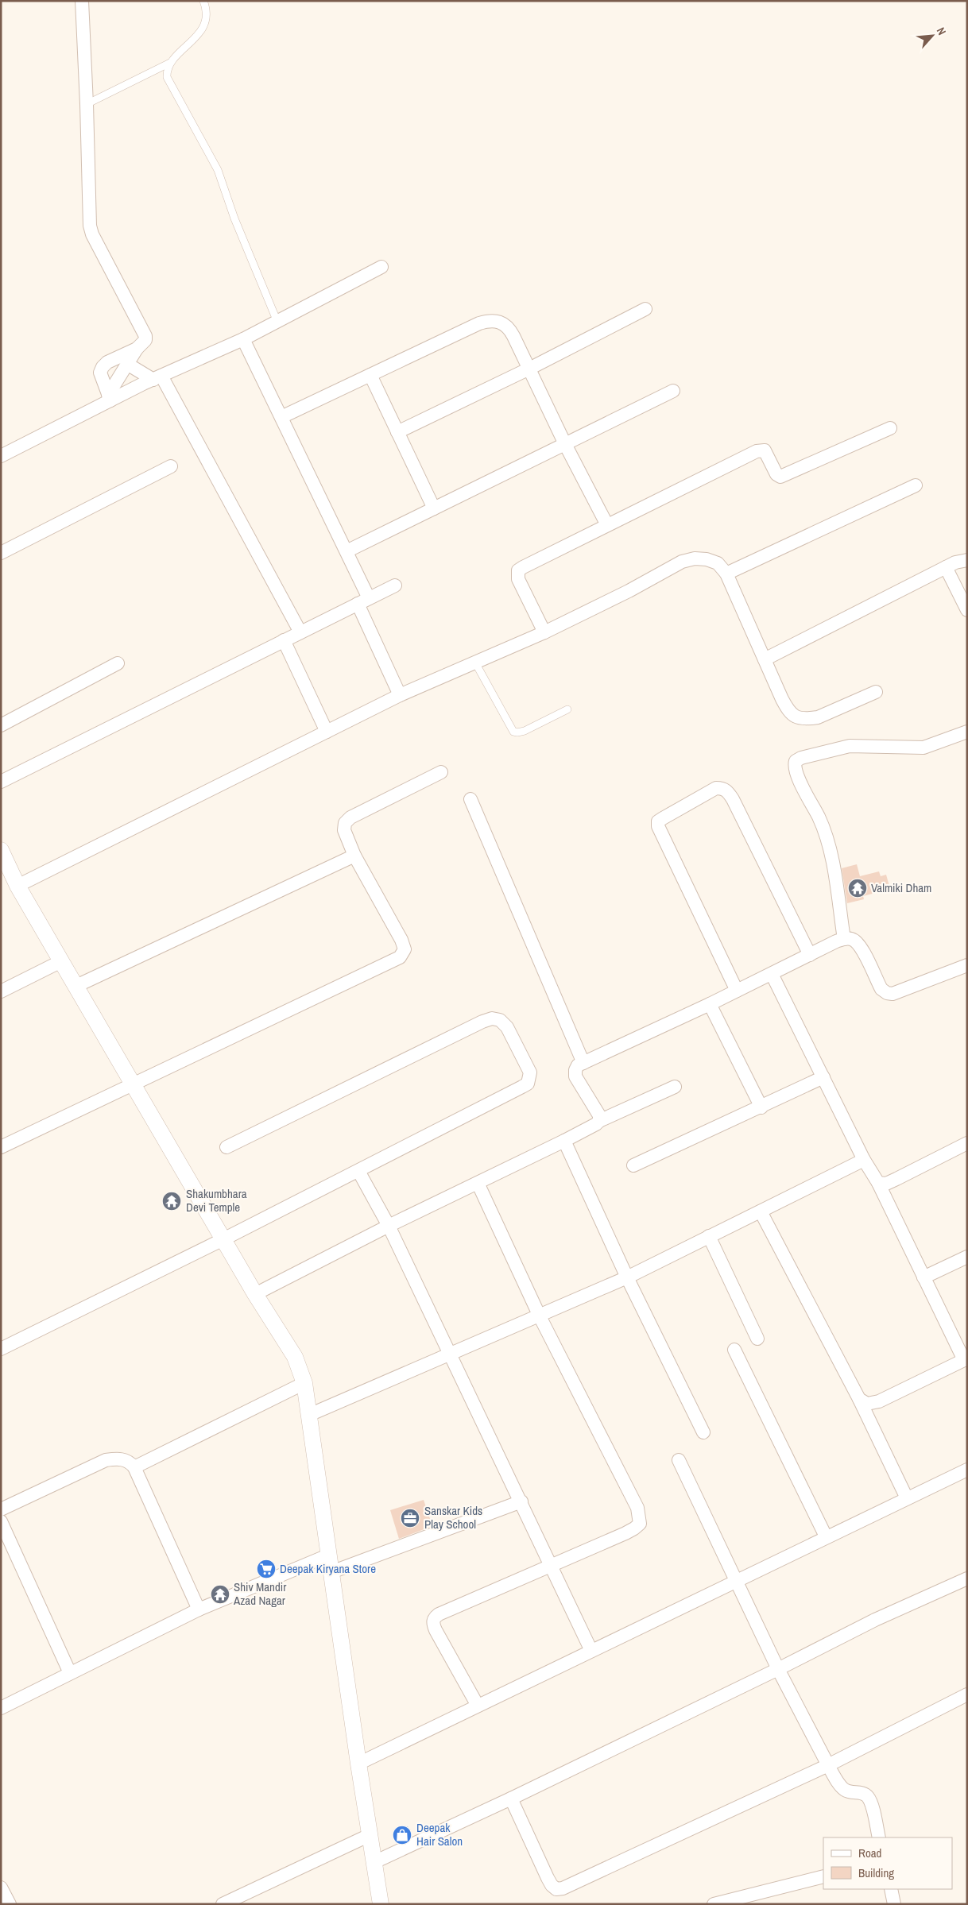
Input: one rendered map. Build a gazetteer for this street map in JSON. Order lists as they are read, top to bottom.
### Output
{
  "places": {
    "temple": ["Valmiki Dham", "Shakumbhara Devi Temple", "Shiv Mandir Azad Nagar"],
    "office": ["Sanskar Kids Play School"],
    "supermarket": ["Deepak Kiryana Store"],
    "shop": ["Deepak Hair Salon"]
  },
  "legend": ["Road", "Building"],
  "north": "top right"
}
